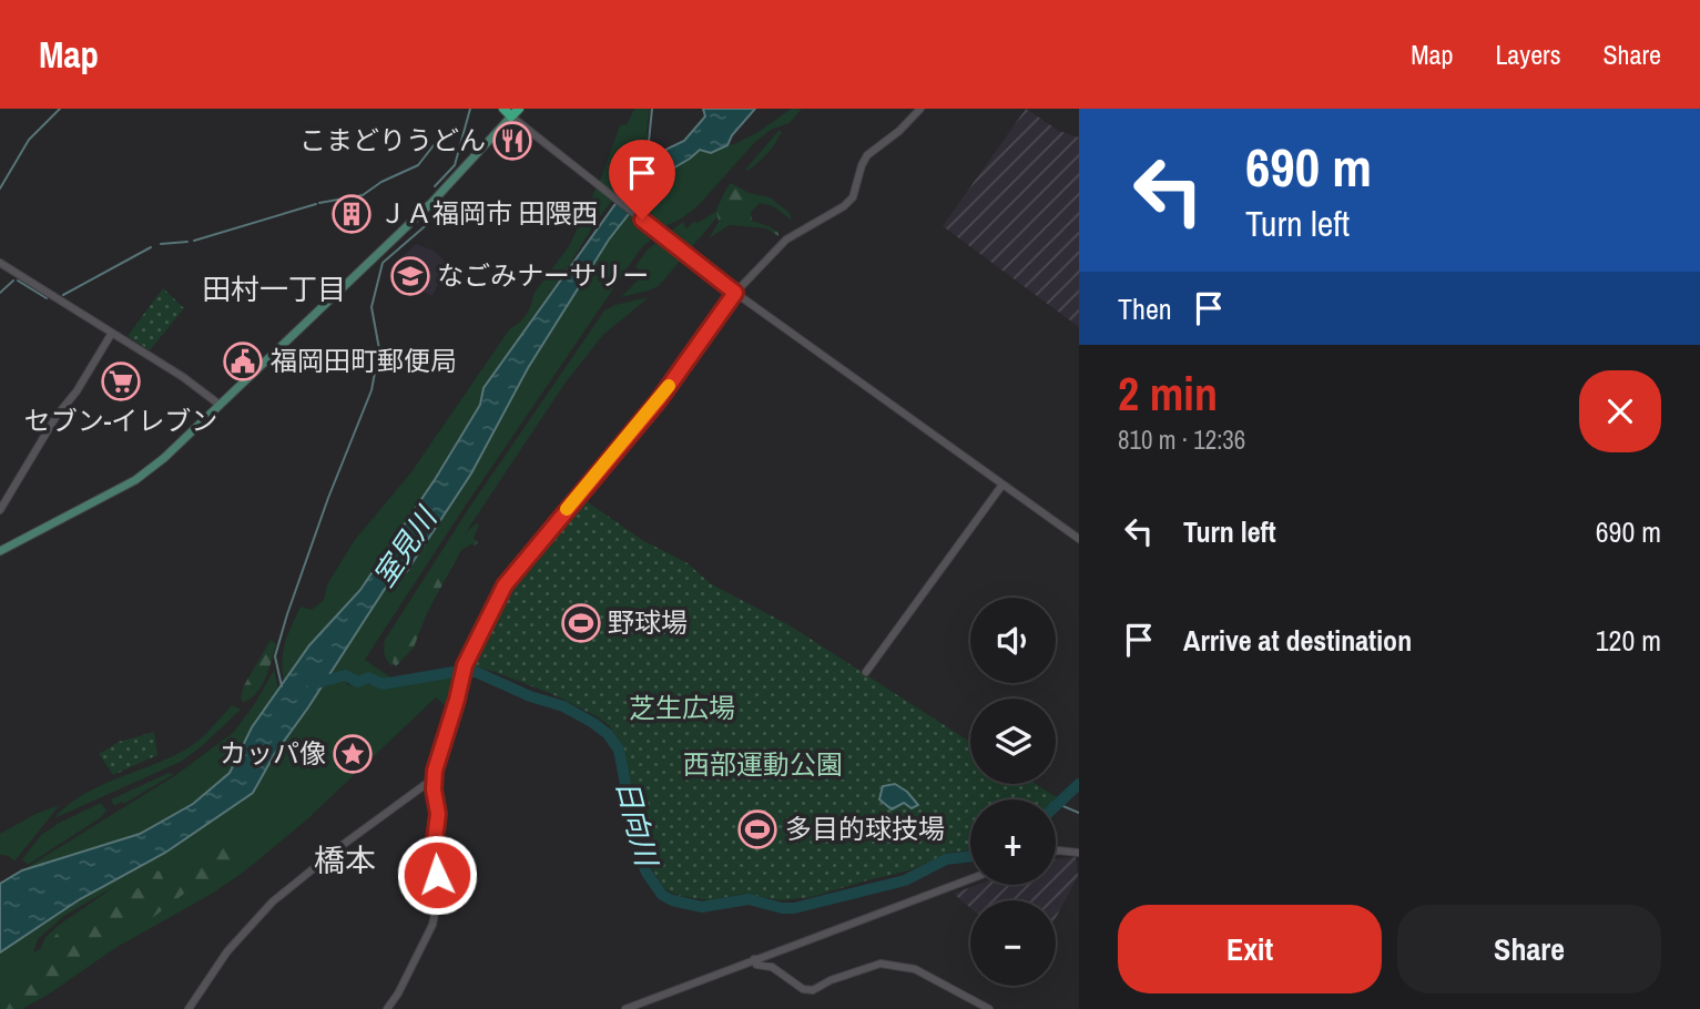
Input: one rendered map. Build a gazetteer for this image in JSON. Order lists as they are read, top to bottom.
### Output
{
  "districts": ["田村一丁目", "橋本"],
  "water": ["室見川", "日向川"],
  "parks": ["芝生広場", "西部運動公園"],
  "places": {
    "restaurant": ["こまどりうどん"],
    "building": ["ＪＡ福岡市 田隈西"],
    "school or university": ["なごみナーサリー"],
    "public building": ["福岡田町郵便局"],
    "supermarket": ["セブン-イレブン"],
    "sports": ["野球場", "多目的球技場"],
    "place": ["カッパ像"]
  },
  "page": {
    "header": "Map",
    "nav": ["Map", "Layers", "Share"],
    "turn": ["690 m", "Turn left"],
    "then": "Then",
    "heading": ["2 min", "810 m · 12:36"],
    "list": [
      {
        "name": "Turn left",
        "value": "690 m"
      },
      {
        "name": "Arrive at destination",
        "value": "120 m"
      }
    ],
    "map_buttons": ["+", "−"],
    "buttons": ["Exit", "Share"]
  }
}
